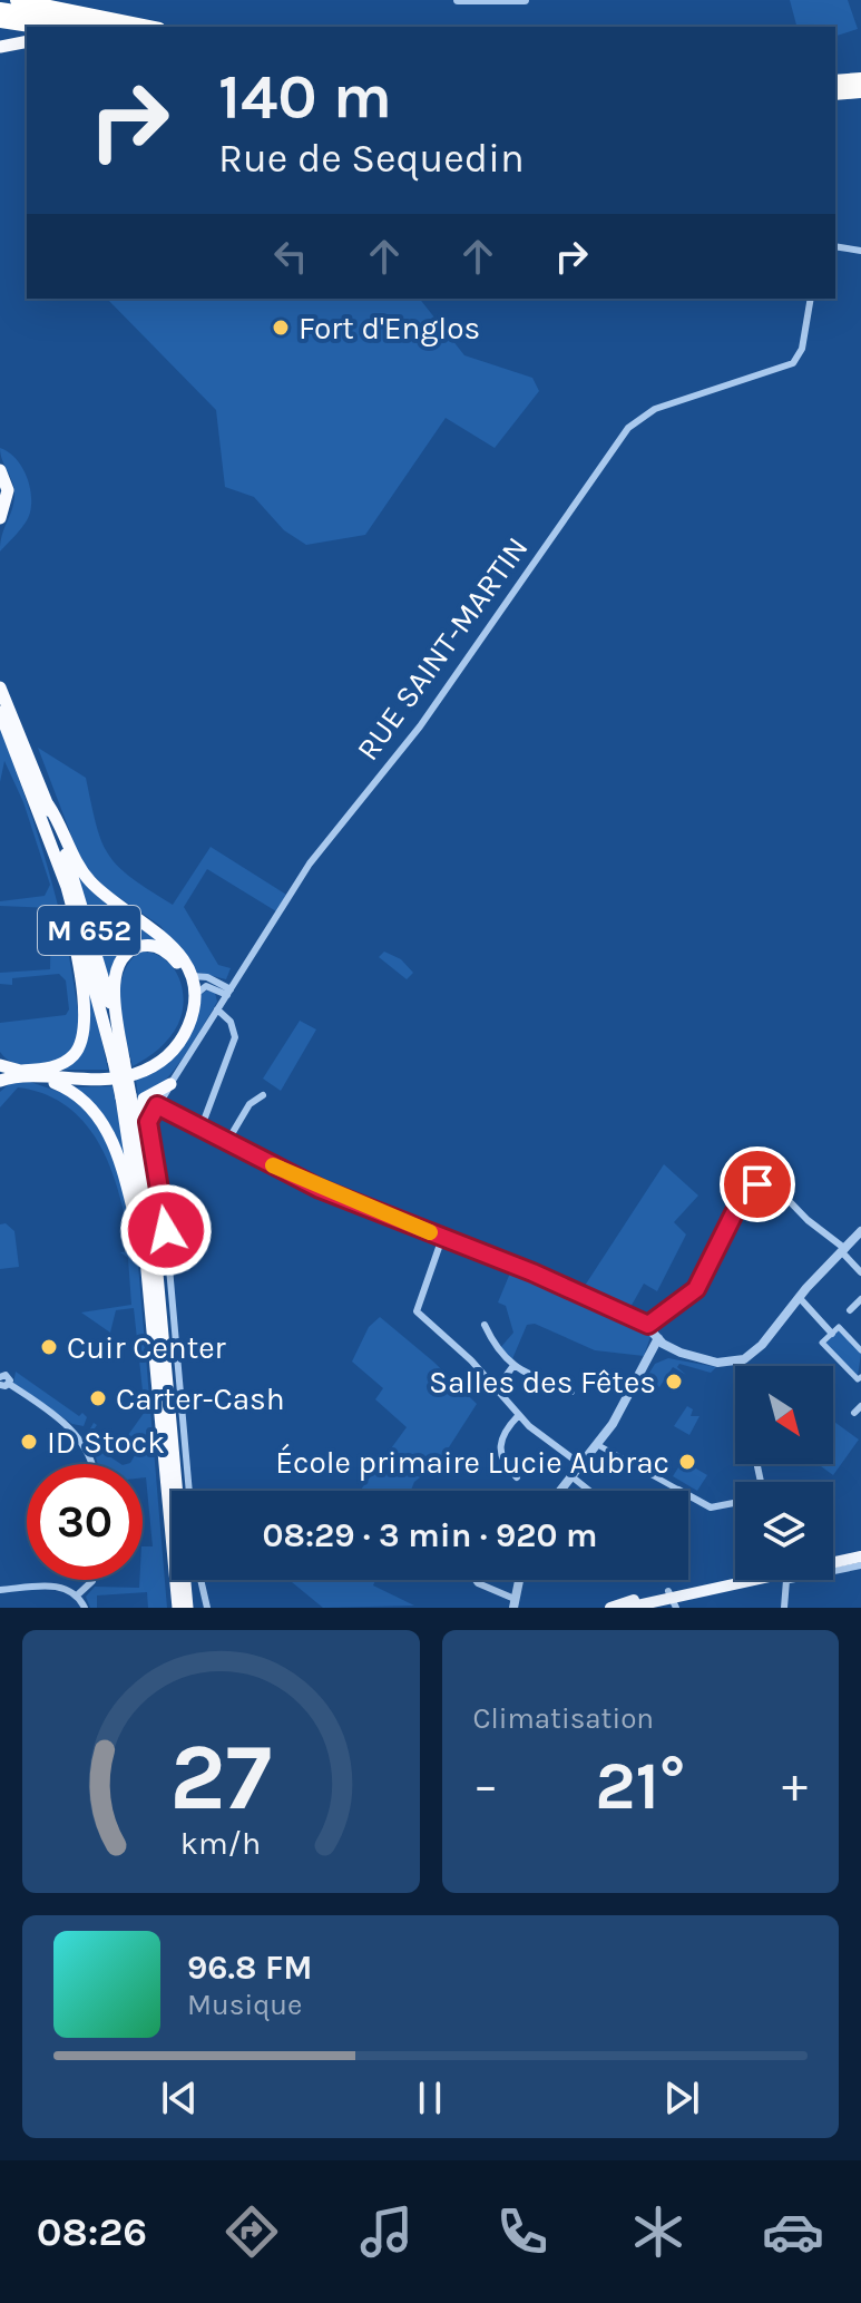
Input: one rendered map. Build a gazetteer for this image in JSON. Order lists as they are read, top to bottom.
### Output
{
  "streets": {
    "highway": ["M 652"],
    "street": ["RUE SAINT-MARTIN"]
  },
  "places": [
    "Fort d'Englos",
    "Cuir Center",
    "Salles des Fêtes",
    "Carter-Cash",
    "ID Stock",
    "École primaire Lucie Aubrac"
  ],
  "north": "bottom right",
  "page": {
    "turn": ["140 m", "Rue de Sequedin"],
    "limit": "30",
    "trip": "08:29 · 3 min · 920 m",
    "tile": "Climatisation",
    "heat": ["−", "21°", "+"],
    "song": ["96.8 FM", "Musique"],
    "tabs": "08:26",
    "gauge": ["27", "km/h"]
  }
}
